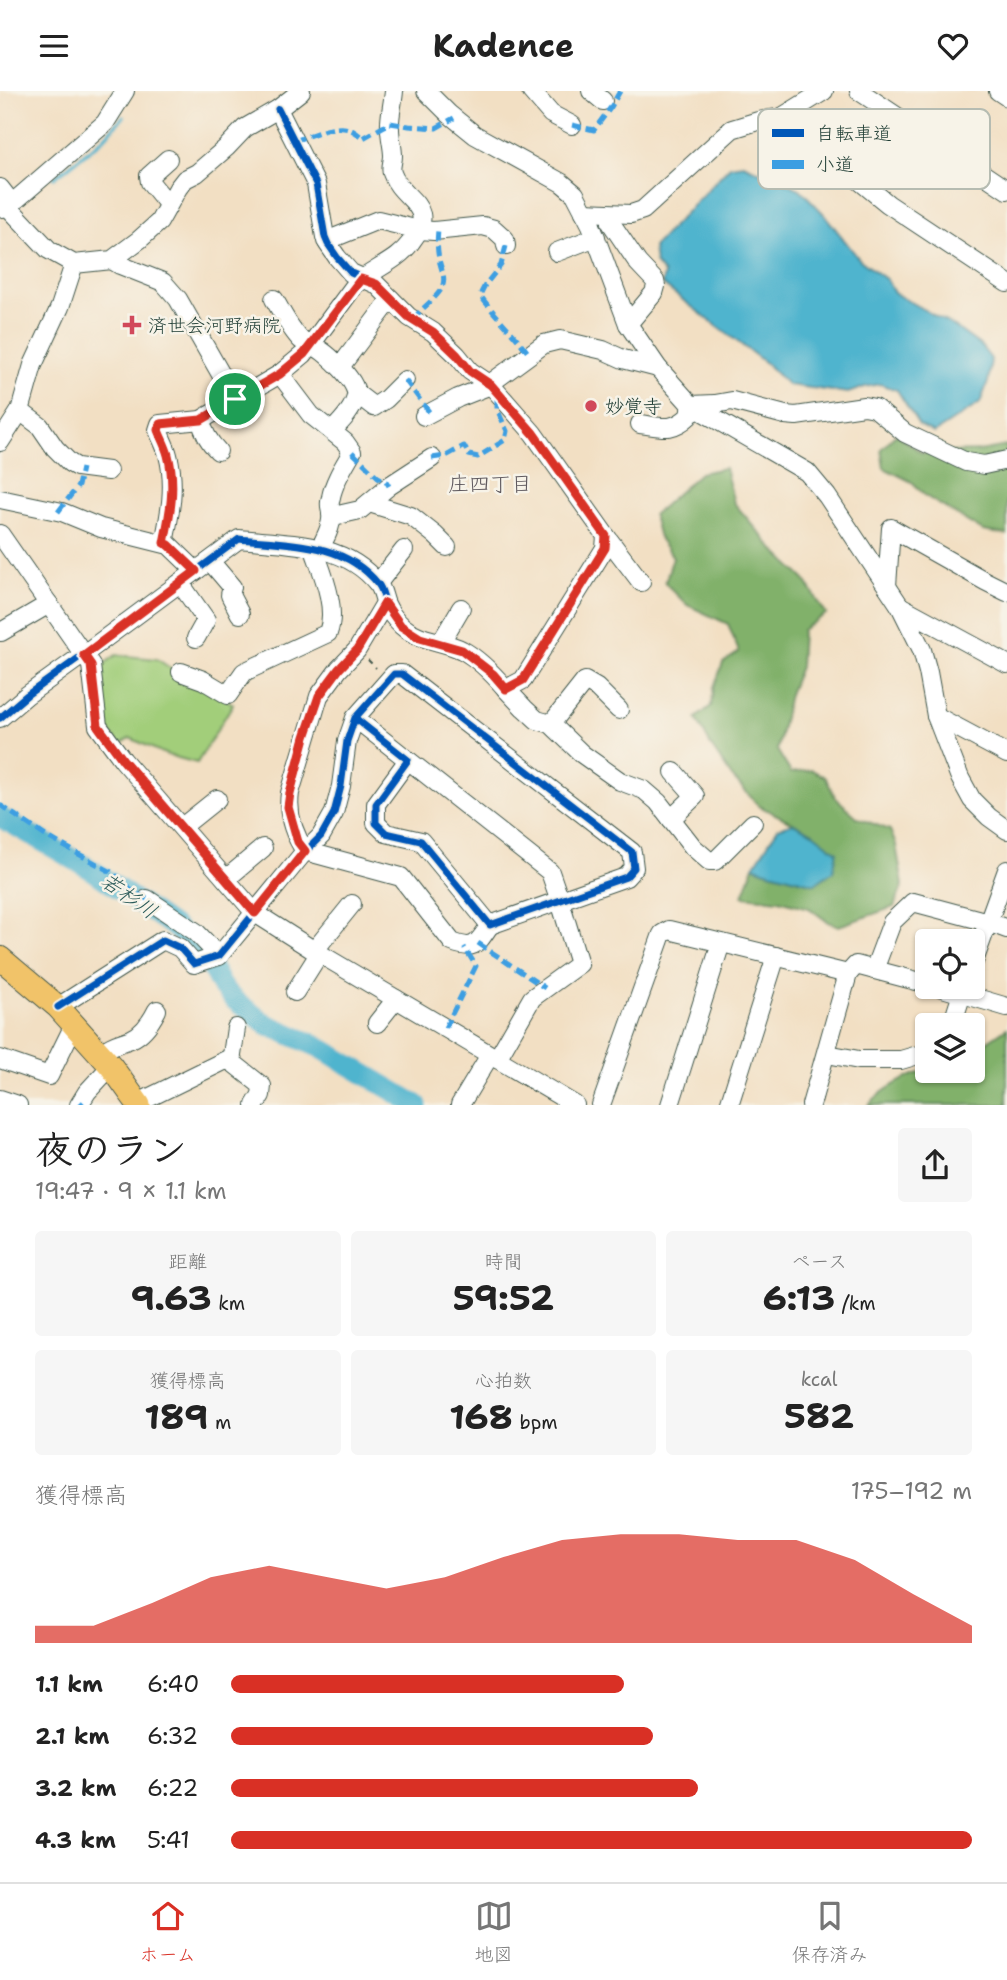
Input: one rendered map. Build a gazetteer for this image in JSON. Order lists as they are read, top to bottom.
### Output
{
  "districts": ["庄四丁目"],
  "water": ["若杉川"],
  "places": {
    "health": ["済世会河野病院"],
    "other": ["妙覚寺"]
  },
  "legend": ["自転車道", "小道"],
  "page": {
    "header": "Kadence",
    "heading": ["夜のラン", "19:47 · 9 × 1.1 km"],
    "stats": [
      ["距離", "9.63 km"],
      ["時間", "59:52"],
      ["ペース", "6:13 /km"],
      ["獲得標高", "189 m"],
      ["心拍数", "168 bpm"],
      ["kcal", "582"]
    ],
    "chart": ["獲得標高", "175–192 m"],
    "list": [
      {
        "name": "1.1 km",
        "note": "6:40"
      },
      {
        "name": "2.1 km",
        "note": "6:32"
      },
      {
        "name": "3.2 km",
        "note": "6:22"
      },
      {
        "name": "4.3 km",
        "note": "5:41"
      }
    ],
    "tabs": ["ホーム", "地図", "保存済み"]
  }
}
